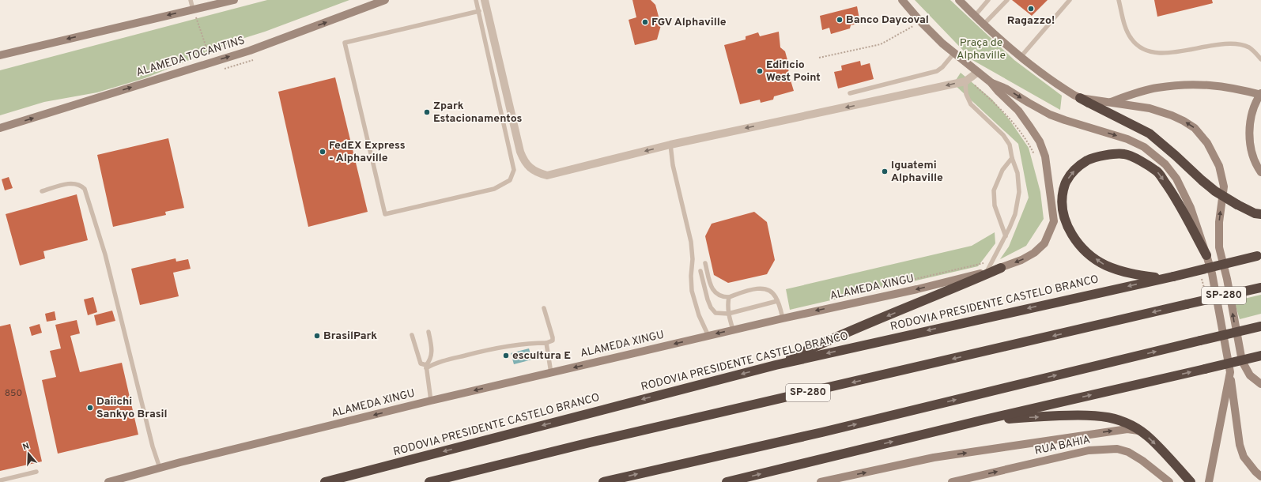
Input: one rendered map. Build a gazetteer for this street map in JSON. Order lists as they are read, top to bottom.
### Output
{
  "streets": {
    "highway": ["SP-280", "RODOVIA PRESIDENTE CASTELO BRANCO"],
    "main road": ["ALAMEDA TOCANTINS", "ALAMEDA XINGU", "RUA BAHIA"]
  },
  "one_way": ["ALAMEDA XINGU"],
  "parks": ["Praça de Alphaville"],
  "places": [
    "Ragazzo!",
    "Banco Daycoval",
    "FGV Alphaville",
    "Edificio West Point",
    "Zpark Estacionamentos",
    "FedEX Express - Alphaville",
    "Iguatemi Alphaville",
    "BrasilPark",
    "escultura E",
    "Daiichi Sankyo Brasil"
  ],
  "house_numbers": ["850"],
  "north": "top"
}
